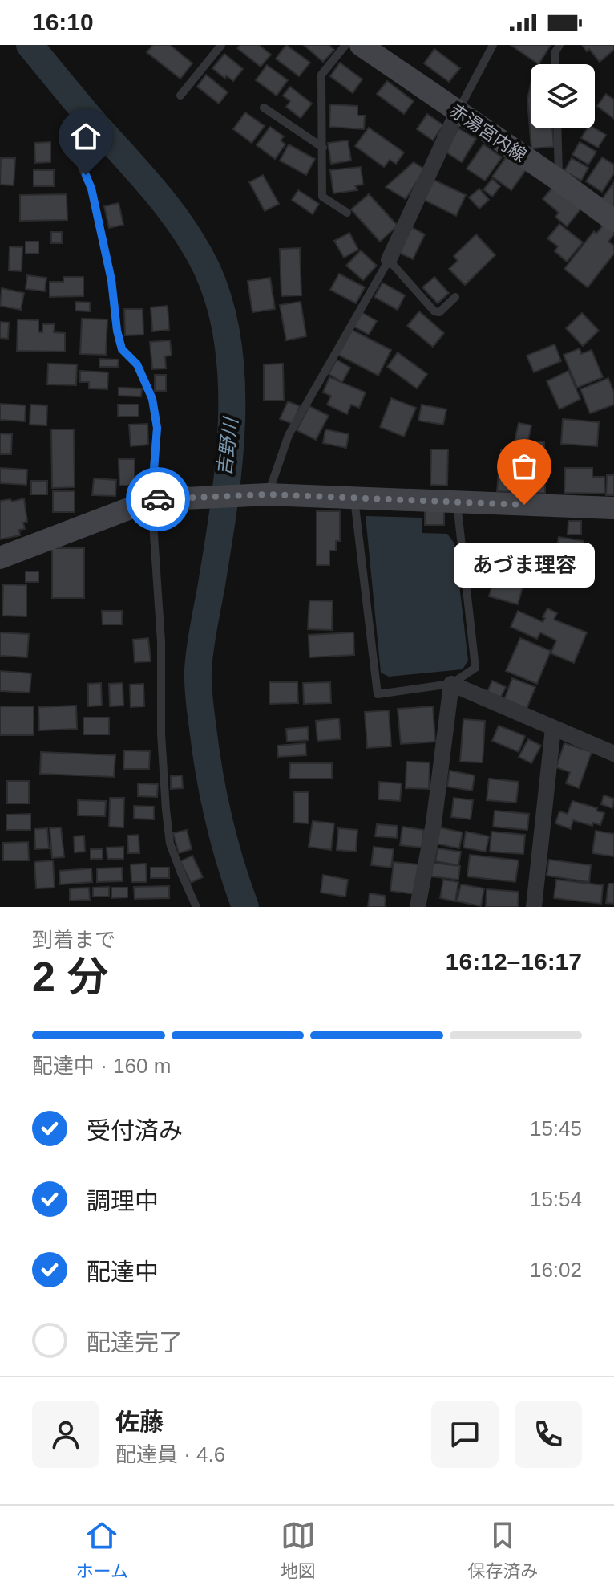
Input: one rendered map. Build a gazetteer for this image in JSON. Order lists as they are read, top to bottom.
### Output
{
  "streets": {
    "main road": ["赤湯宮内線"]
  },
  "water": ["吉野川"],
  "places": ["あづま理容"],
  "page": {
    "status": "16:10",
    "bubble": "あづま理容",
    "heading": ["2 分", "到着まで", "16:12–16:17"],
    "panel": ["佐藤", "配達員 · 4.6"],
    "bar": "配達中 · 160 m",
    "list": [
      ["受付済み", "15:45"],
      ["調理中", "15:54"],
      ["配達中", "16:02"],
      "配達完了"
    ],
    "tabs": ["ホーム", "地図", "保存済み"]
  }
}
